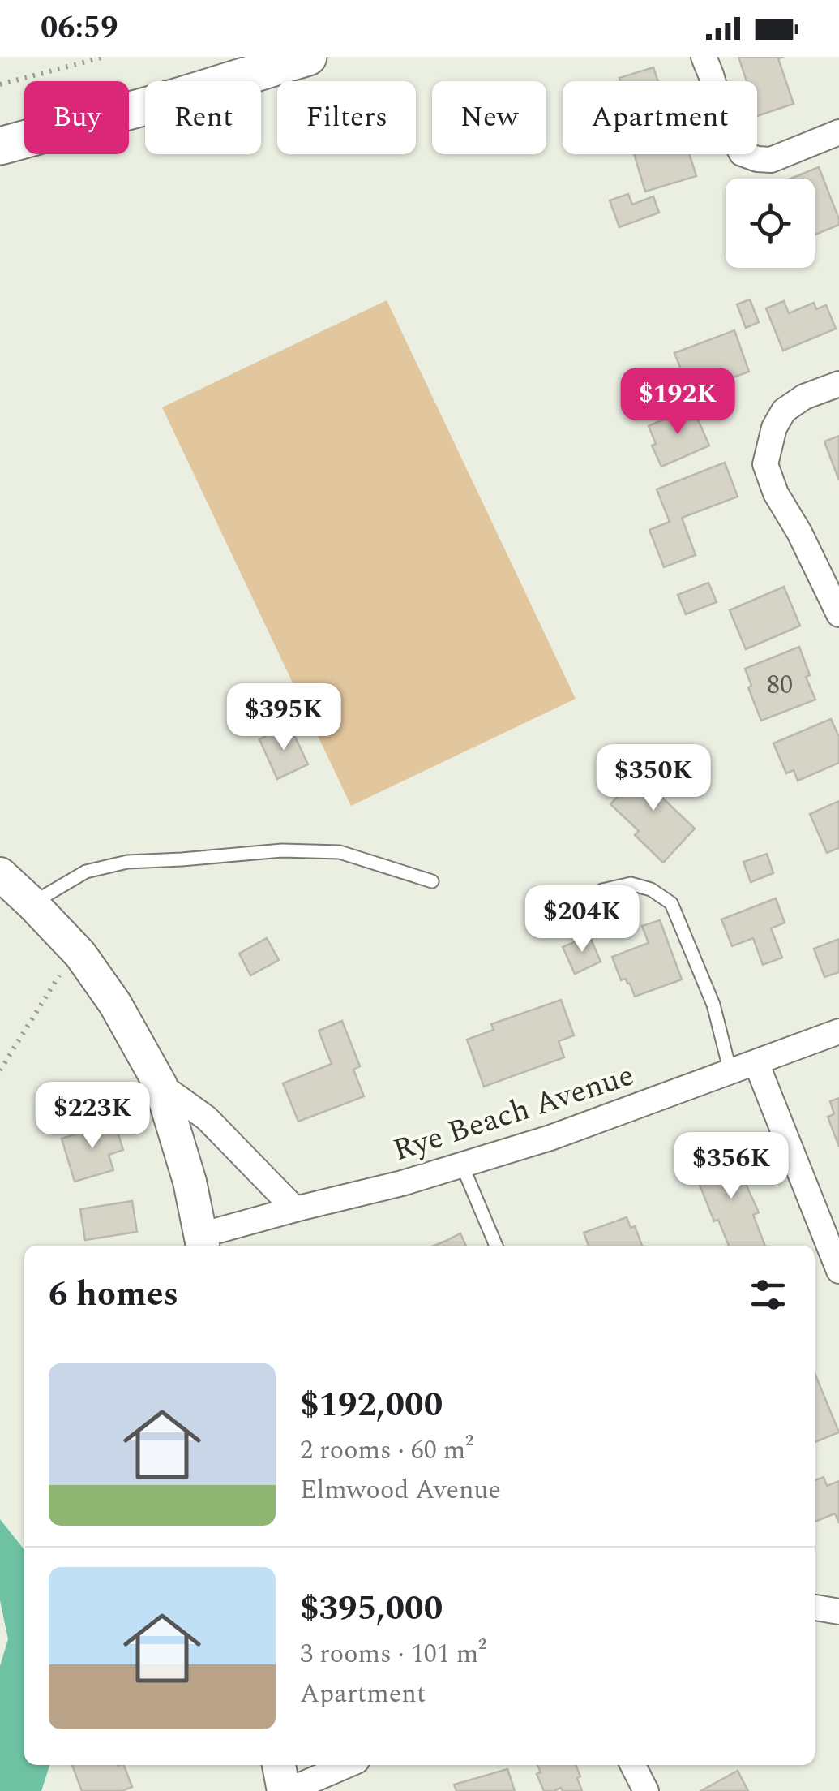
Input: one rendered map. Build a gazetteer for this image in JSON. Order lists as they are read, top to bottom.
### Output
{
  "streets": {
    "street": ["Rye Beach Avenue"]
  },
  "house_numbers": ["80"],
  "page": {
    "status": "06:59",
    "chip": [
      "Buy",
      "Rent",
      "Filters",
      "New",
      "Apartment"
    ],
    "price": [
      "$192K",
      "$395K",
      "$350K",
      "$204K",
      "$223K",
      "$356K"
    ],
    "heading": "6 homes",
    "list": [
      {
        "name": "$192,000",
        "note": "2 rooms · 60 m² · Elmwood Avenue"
      },
      {
        "name": "$395,000",
        "note": "3 rooms · 101 m² · Apartment"
      }
    ]
  }
}
